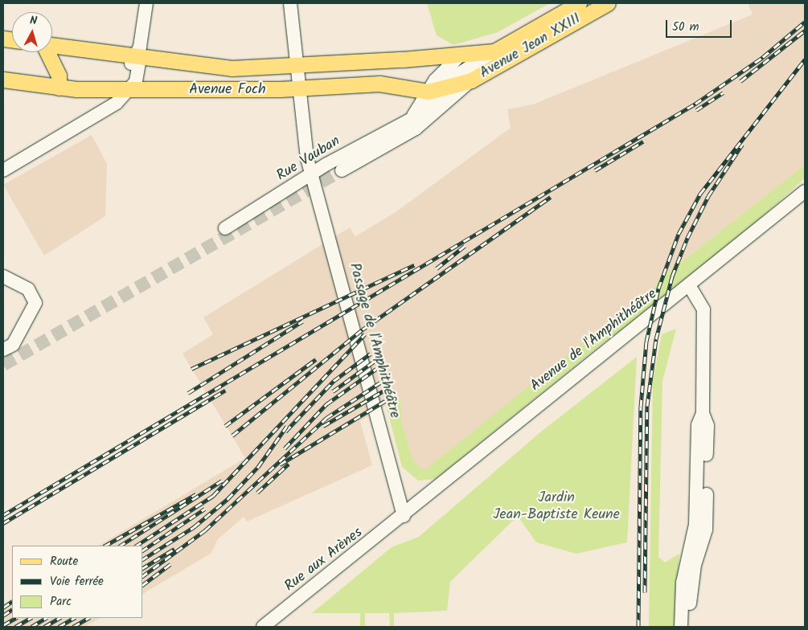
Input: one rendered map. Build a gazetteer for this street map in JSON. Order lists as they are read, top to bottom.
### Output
{
  "streets": {
    "main road": [
      "Avenue Jean XXIII",
      "Avenue Foch",
      "Rue Vauban",
      "Passage de l'Amphithéâtre",
      "Avenue de l'Amphithéâtre",
      "Rue aux Arènes"
    ]
  },
  "crossings": [
    ["Avenue Jean XXIII", "Avenue Foch"],
    ["Avenue Jean XXIII", "Rue Vauban"],
    ["Avenue Foch", "Rue Vauban"],
    ["Avenue Foch", "Passage de l'Amphithéâtre"],
    ["Rue Vauban", "Passage de l'Amphithéâtre"],
    ["Passage de l'Amphithéâtre", "Avenue de l'Amphithéâtre"],
    ["Passage de l'Amphithéâtre", "Rue aux Arènes"],
    ["Avenue de l'Amphithéâtre", "Rue aux Arènes"]
  ],
  "parks": ["Jardin Jean-Baptiste Keune"],
  "legend": ["Route", "Voie ferrée", "Parc"],
  "scale_bar": "50 m",
  "north": "top"
}
